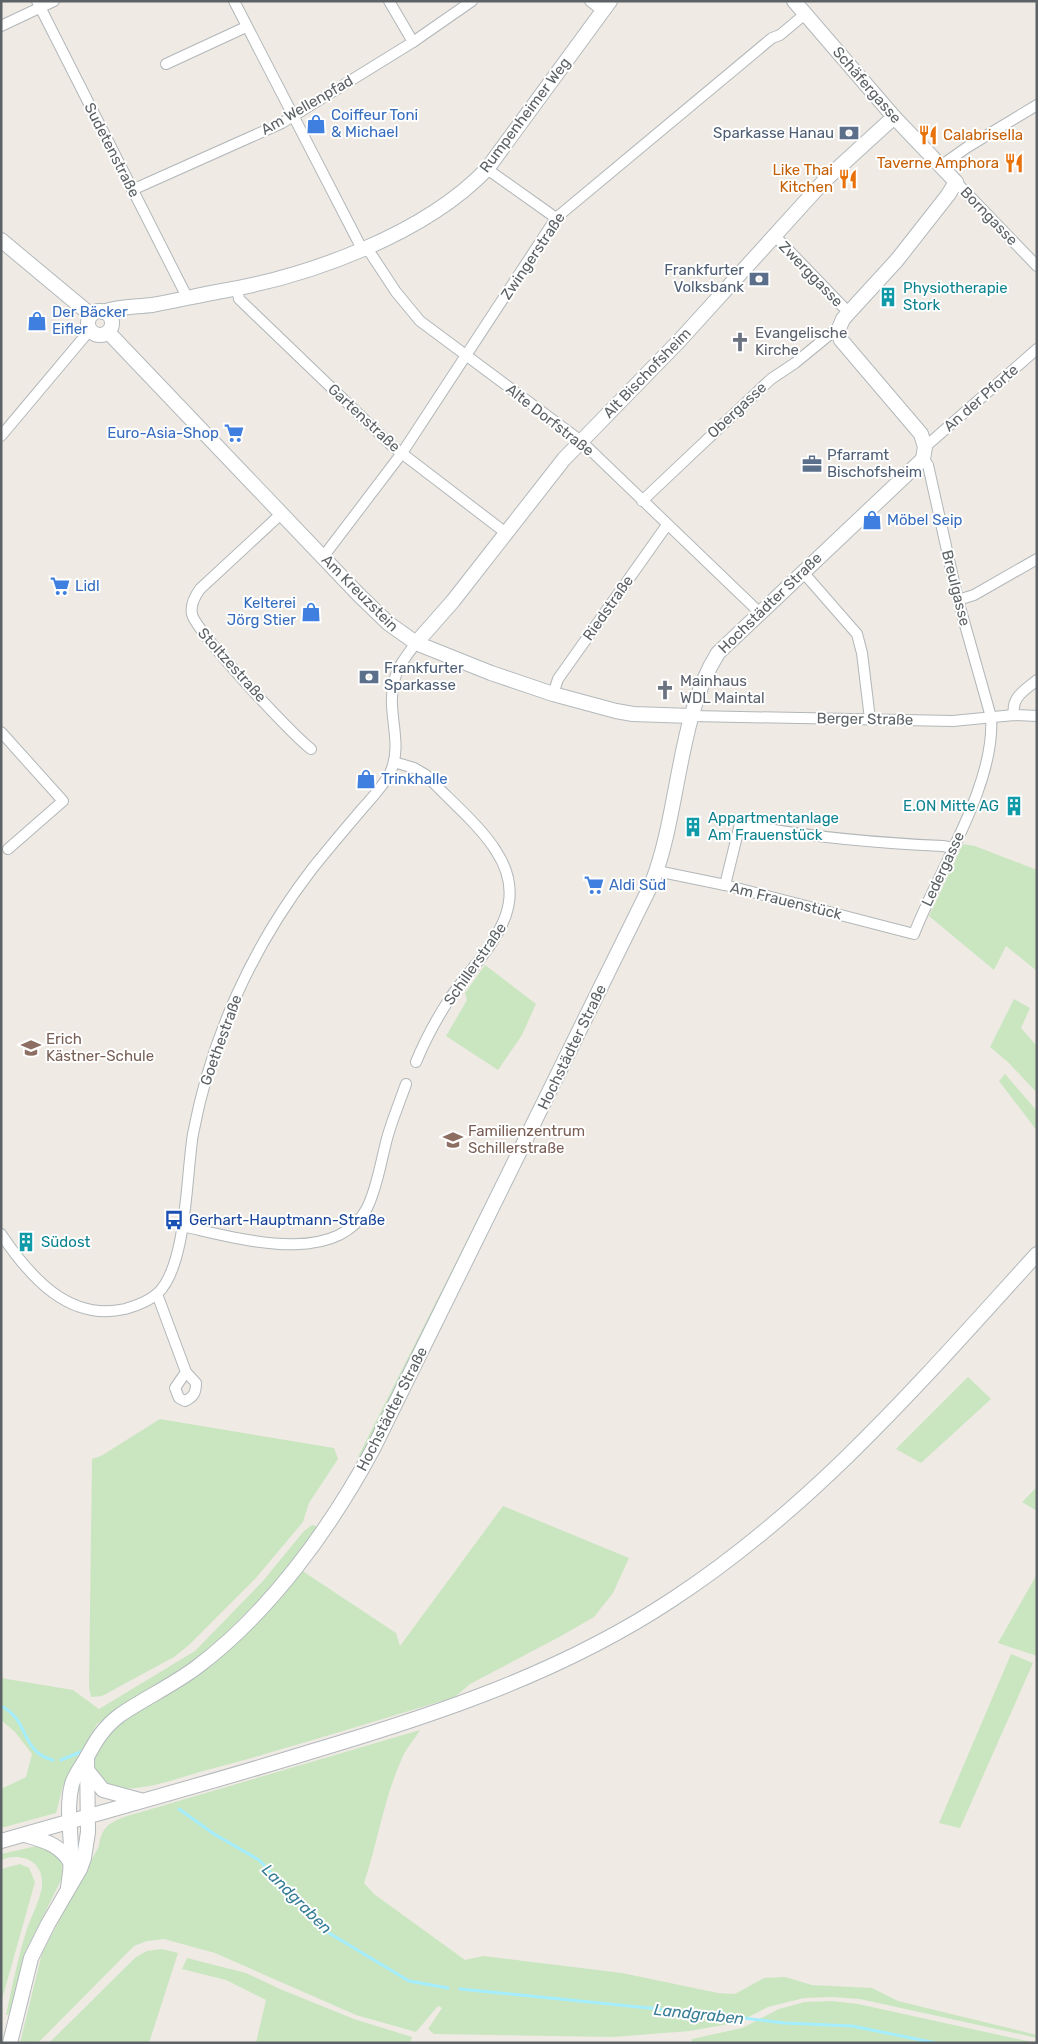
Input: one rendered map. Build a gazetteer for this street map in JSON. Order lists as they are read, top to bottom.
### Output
{
  "streets": {
    "street": [
      "Schäfergasse",
      "Am Wellenpfad",
      "Rumpenheimer Weg",
      "Sudetenstraße",
      "Borngasse",
      "Zwingerstraße",
      "Zwerggasse",
      "Alt Bischofsheim",
      "An der Pforte",
      "Obergasse",
      "Gartenstraße",
      "Alte Dorfstraße",
      "Breulgasse",
      "Am Kreuzstein",
      "Hochstädter Straße",
      "Riedstraße",
      "Stoltzestraße",
      "Berger Straße",
      "Ledergasse",
      "Am Frauenstück",
      "Schillerstraße",
      "Goethestraße"
    ]
  },
  "crossings": [
    ["Schäfergasse", "Borngasse"],
    ["Schäfergasse", "Zwingerstraße"],
    ["Schäfergasse", "Alt Bischofsheim"],
    ["Am Wellenpfad", "Sudetenstraße"],
    ["Am Wellenpfad", "Alte Dorfstraße"],
    ["Rumpenheimer Weg", "Sudetenstraße"],
    ["Rumpenheimer Weg", "Gartenstraße"],
    ["Rumpenheimer Weg", "Alte Dorfstraße"],
    ["Rumpenheimer Weg", "Am Kreuzstein"],
    ["Borngasse", "Obergasse"],
    ["Zwingerstraße", "Gartenstraße"],
    ["Zwingerstraße", "Alte Dorfstraße"],
    ["Zwingerstraße", "Am Kreuzstein"],
    ["Zwerggasse", "Alt Bischofsheim"],
    ["Zwerggasse", "Obergasse"],
    ["Alt Bischofsheim", "Gartenstraße"],
    ["Alt Bischofsheim", "Alte Dorfstraße"],
    ["Alt Bischofsheim", "Am Kreuzstein"],
    ["Alt Bischofsheim", "Goethestraße"],
    ["An der Pforte", "Breulgasse"],
    ["An der Pforte", "Hochstädter Straße"],
    ["Obergasse", "Alte Dorfstraße"],
    ["Obergasse", "Breulgasse"],
    ["Alte Dorfstraße", "Hochstädter Straße"],
    ["Alte Dorfstraße", "Riedstraße"],
    ["Breulgasse", "Hochstädter Straße"],
    ["Breulgasse", "Berger Straße"],
    ["Breulgasse", "Ledergasse"],
    ["Am Kreuzstein", "Hochstädter Straße"],
    ["Am Kreuzstein", "Riedstraße"],
    ["Am Kreuzstein", "Stoltzestraße"],
    ["Am Kreuzstein", "Berger Straße"],
    ["Am Kreuzstein", "Goethestraße"],
    ["Hochstädter Straße", "Berger Straße"],
    ["Hochstädter Straße", "Am Frauenstück"],
    ["Berger Straße", "Ledergasse"],
    ["Ledergasse", "Am Frauenstück"],
    ["Schillerstraße", "Goethestraße"]
  ],
  "water": ["Landgraben"],
  "places": {
    "shop": [
      "Coiffeur Toni & Michael",
      "Der Bäcker Eifler",
      "Möbel Seip",
      "Kelterei Jörg Stier",
      "Trinkhalle"
    ],
    "bank": ["Sparkasse Hanau", "Frankfurter Volksbank", "Frankfurter Sparkasse"],
    "restaurant": ["Calabrisella", "Taverne Amphora", "Like Thai Kitchen"],
    "building": [
      "Physiotherapie Stork",
      "E.ON Mitte AG",
      "Appartmentanlage Am Frauenstück",
      "Südost"
    ],
    "church": ["Evangelische Kirche", "Mainhaus WDL Maintal"],
    "supermarket": ["Euro-Asia-Shop", "Lidl", "Aldi Süd"],
    "office": ["Pfarramt Bischofsheim"],
    "school or university": ["Erich Kästner-Schule", "Familienzentrum Schillerstraße"],
    "bus stop": ["Gerhart-Hauptmann-Straße"]
  }
}
